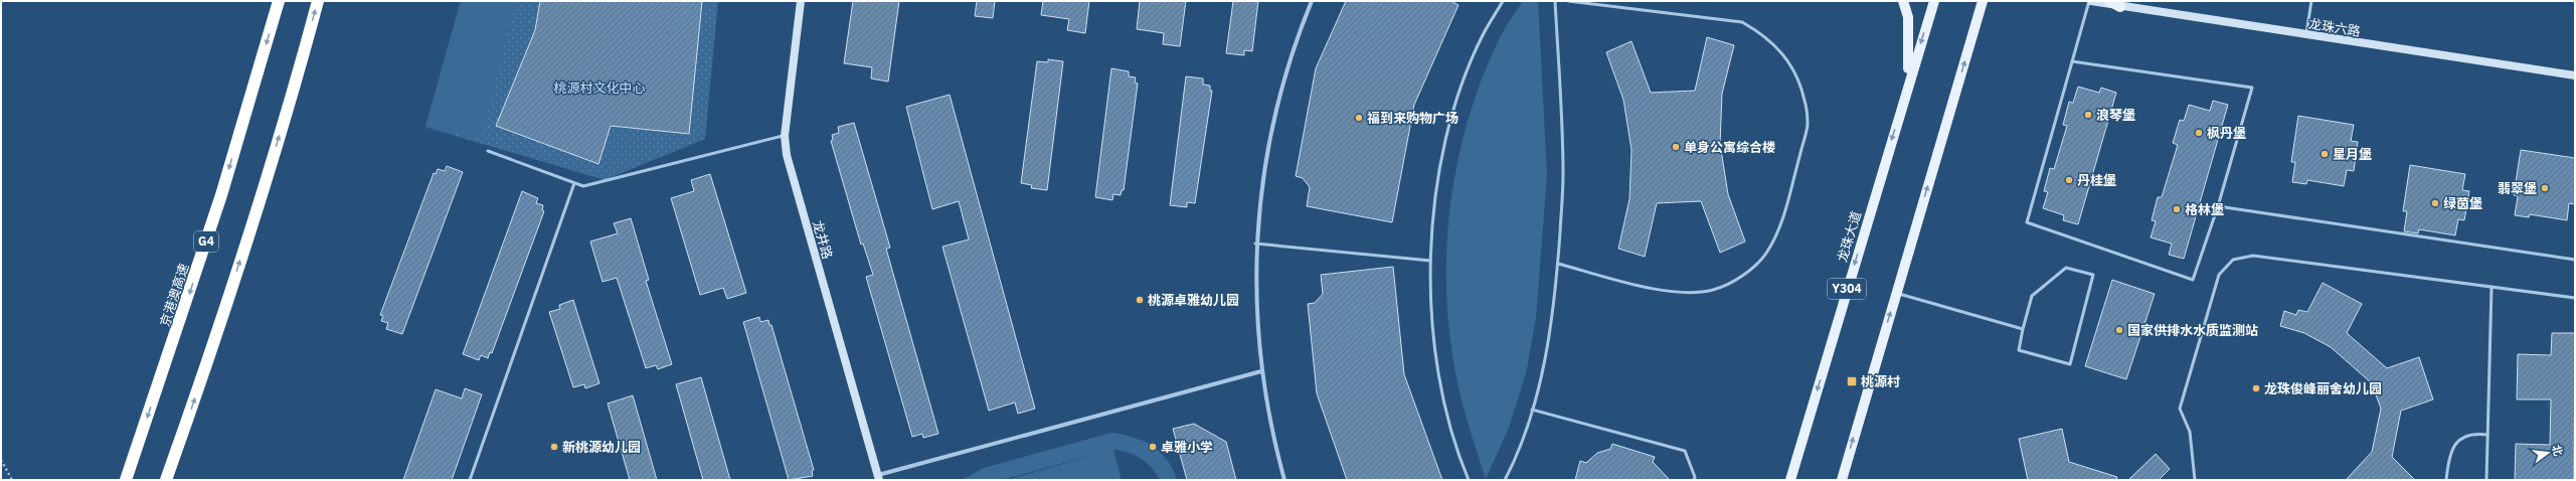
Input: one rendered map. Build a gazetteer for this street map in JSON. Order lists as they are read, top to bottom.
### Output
{
  "streets": {
    "highway": ["G4", "京港澳高速"],
    "main road": ["龙珠大道", "Y304"],
    "street": ["龙珠六路", "龙井路"]
  },
  "parks": ["桃源村文化中心"],
  "places": {
    "other": [
      "浪琴堡",
      "福到来购物广场",
      "枫丹堡",
      "单身公寓综合楼",
      "星月堡",
      "丹桂堡",
      "翡翠堡",
      "绿茵堡",
      "格林堡",
      "桃源卓雅幼儿园",
      "国家供排水水质监测站",
      "龙珠俊峰丽舍幼儿园",
      "新桃源幼儿园",
      "卓雅小学"
    ],
    "transit": ["桃源村"]
  },
  "north": "right"
}
